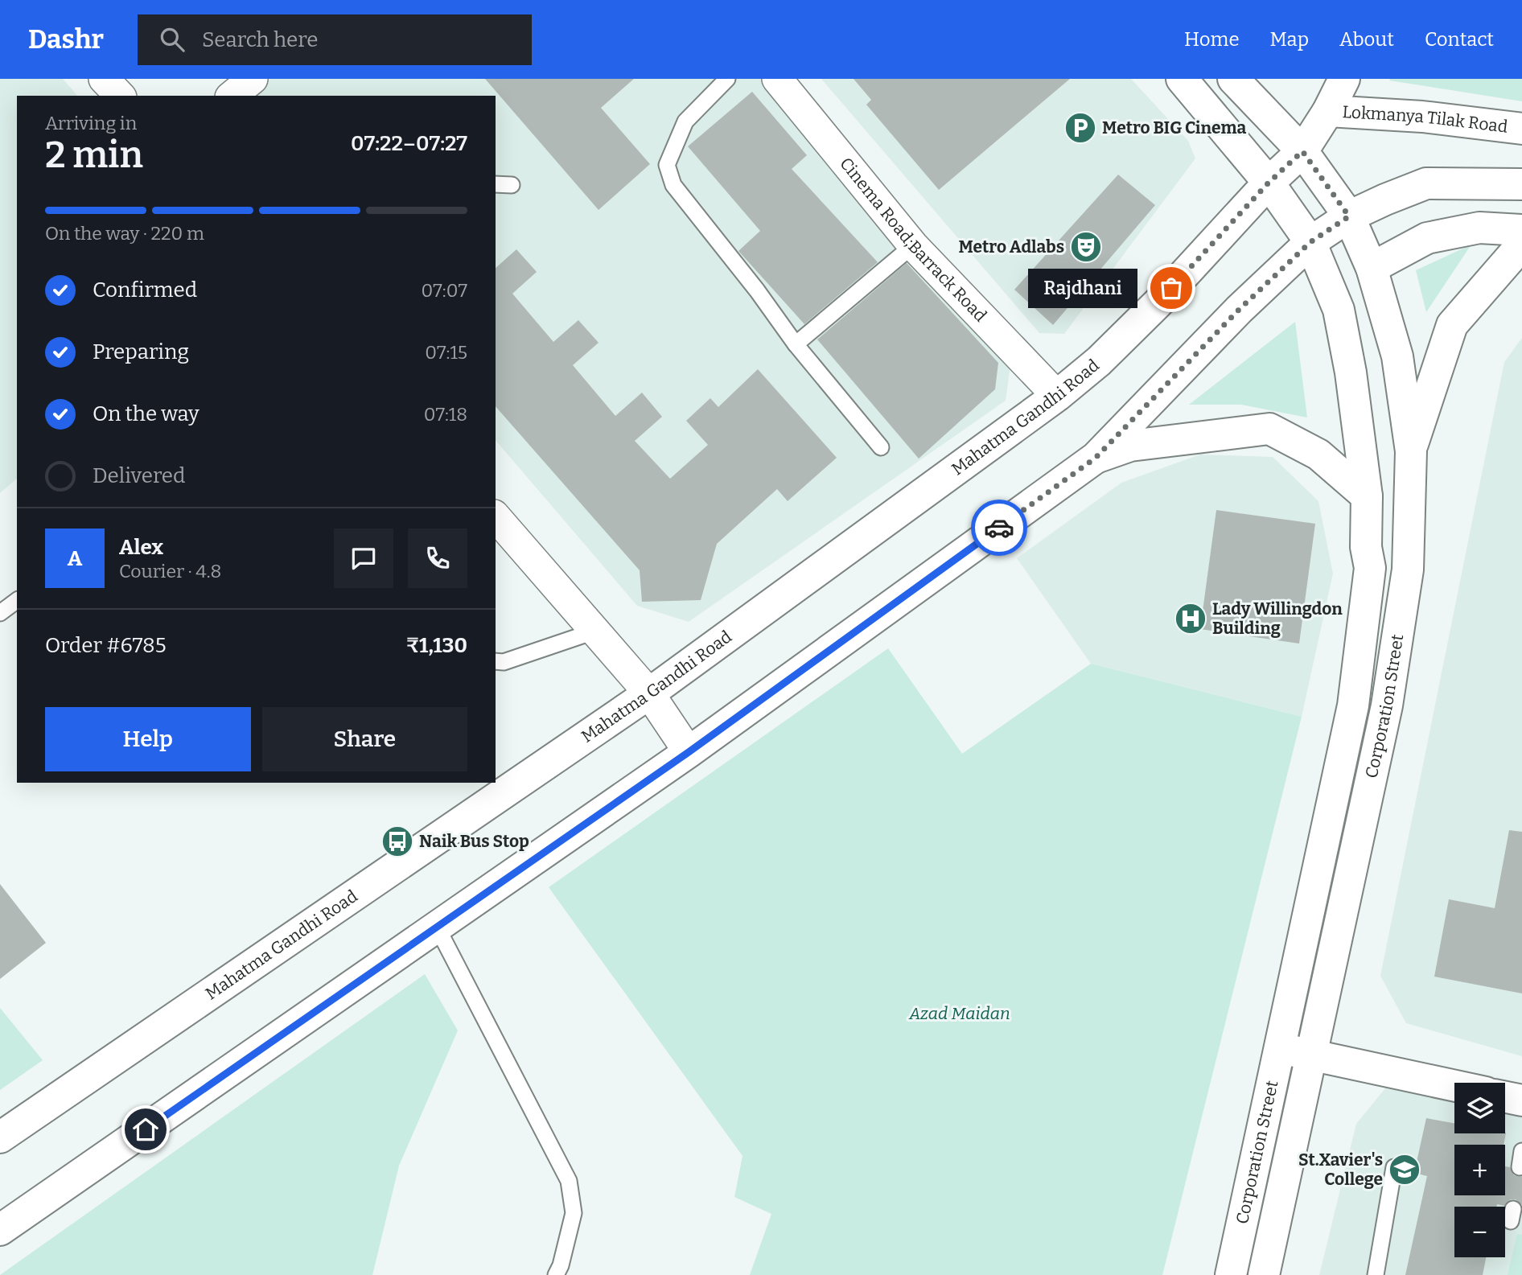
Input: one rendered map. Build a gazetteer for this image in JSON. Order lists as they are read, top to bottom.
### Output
{
  "streets": {
    "main road": ["Lokmanya Tilak Road", "Mahatma Gandhi Road", "Corporation Street"],
    "street": ["Cinema Road;Barrack Road"]
  },
  "crossings": [
    ["Lokmanya Tilak Road", "Mahatma Gandhi Road"],
    ["Cinema Road;Barrack Road", "Mahatma Gandhi Road"],
    ["Mahatma Gandhi Road", "Corporation Street"]
  ],
  "parks": ["Azad Maidan"],
  "places": {
    "parking": ["Metro BIG Cinema"],
    "theatre": ["Metro Adlabs"],
    "other": ["Rajdhani"],
    "hospital": ["Lady Willingdon Building"],
    "bus stop": ["Naik Bus Stop"],
    "school or university": ["St.Xavier's College"]
  },
  "page": {
    "header": "Dashr",
    "search": "Search here",
    "nav": [
      "Home",
      "Map",
      "About",
      "Contact"
    ],
    "heading": ["2 min", "Arriving in", "07:22–07:27"],
    "panel": [
      "Alex",
      "Courier · 4.8",
      "Order #6785",
      "₹1,130"
    ],
    "bar": "On the way · 220 m",
    "list": [
      ["Confirmed", "07:07"],
      ["Preparing", "07:15"],
      ["On the way", "07:18"],
      "Delivered"
    ],
    "bubble": "Rajdhani",
    "round": "A",
    "buttons": ["Help", "Share"],
    "map_buttons": ["+", "−"]
  }
}
